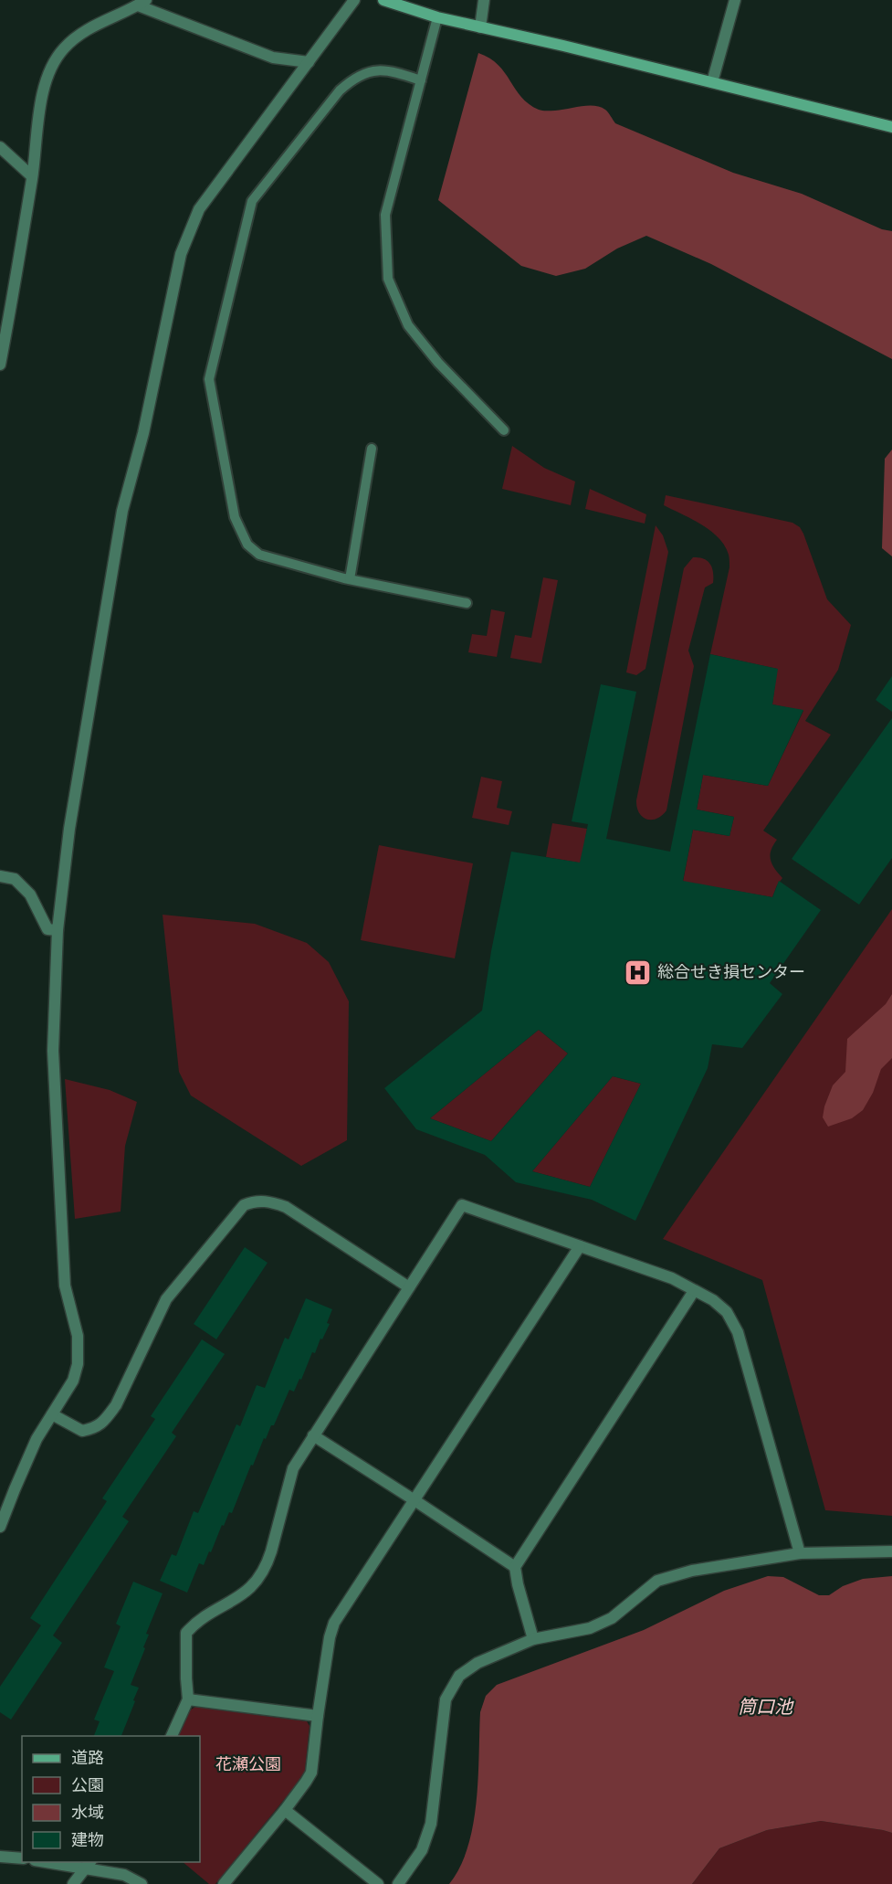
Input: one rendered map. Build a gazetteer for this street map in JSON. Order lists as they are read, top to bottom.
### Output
{
  "water": ["筒口池"],
  "parks": ["花瀬公園"],
  "places": {
    "hospital": ["総合せき損センター"]
  },
  "legend": [
    "道路",
    "公園",
    "水域",
    "建物"
  ]
}
